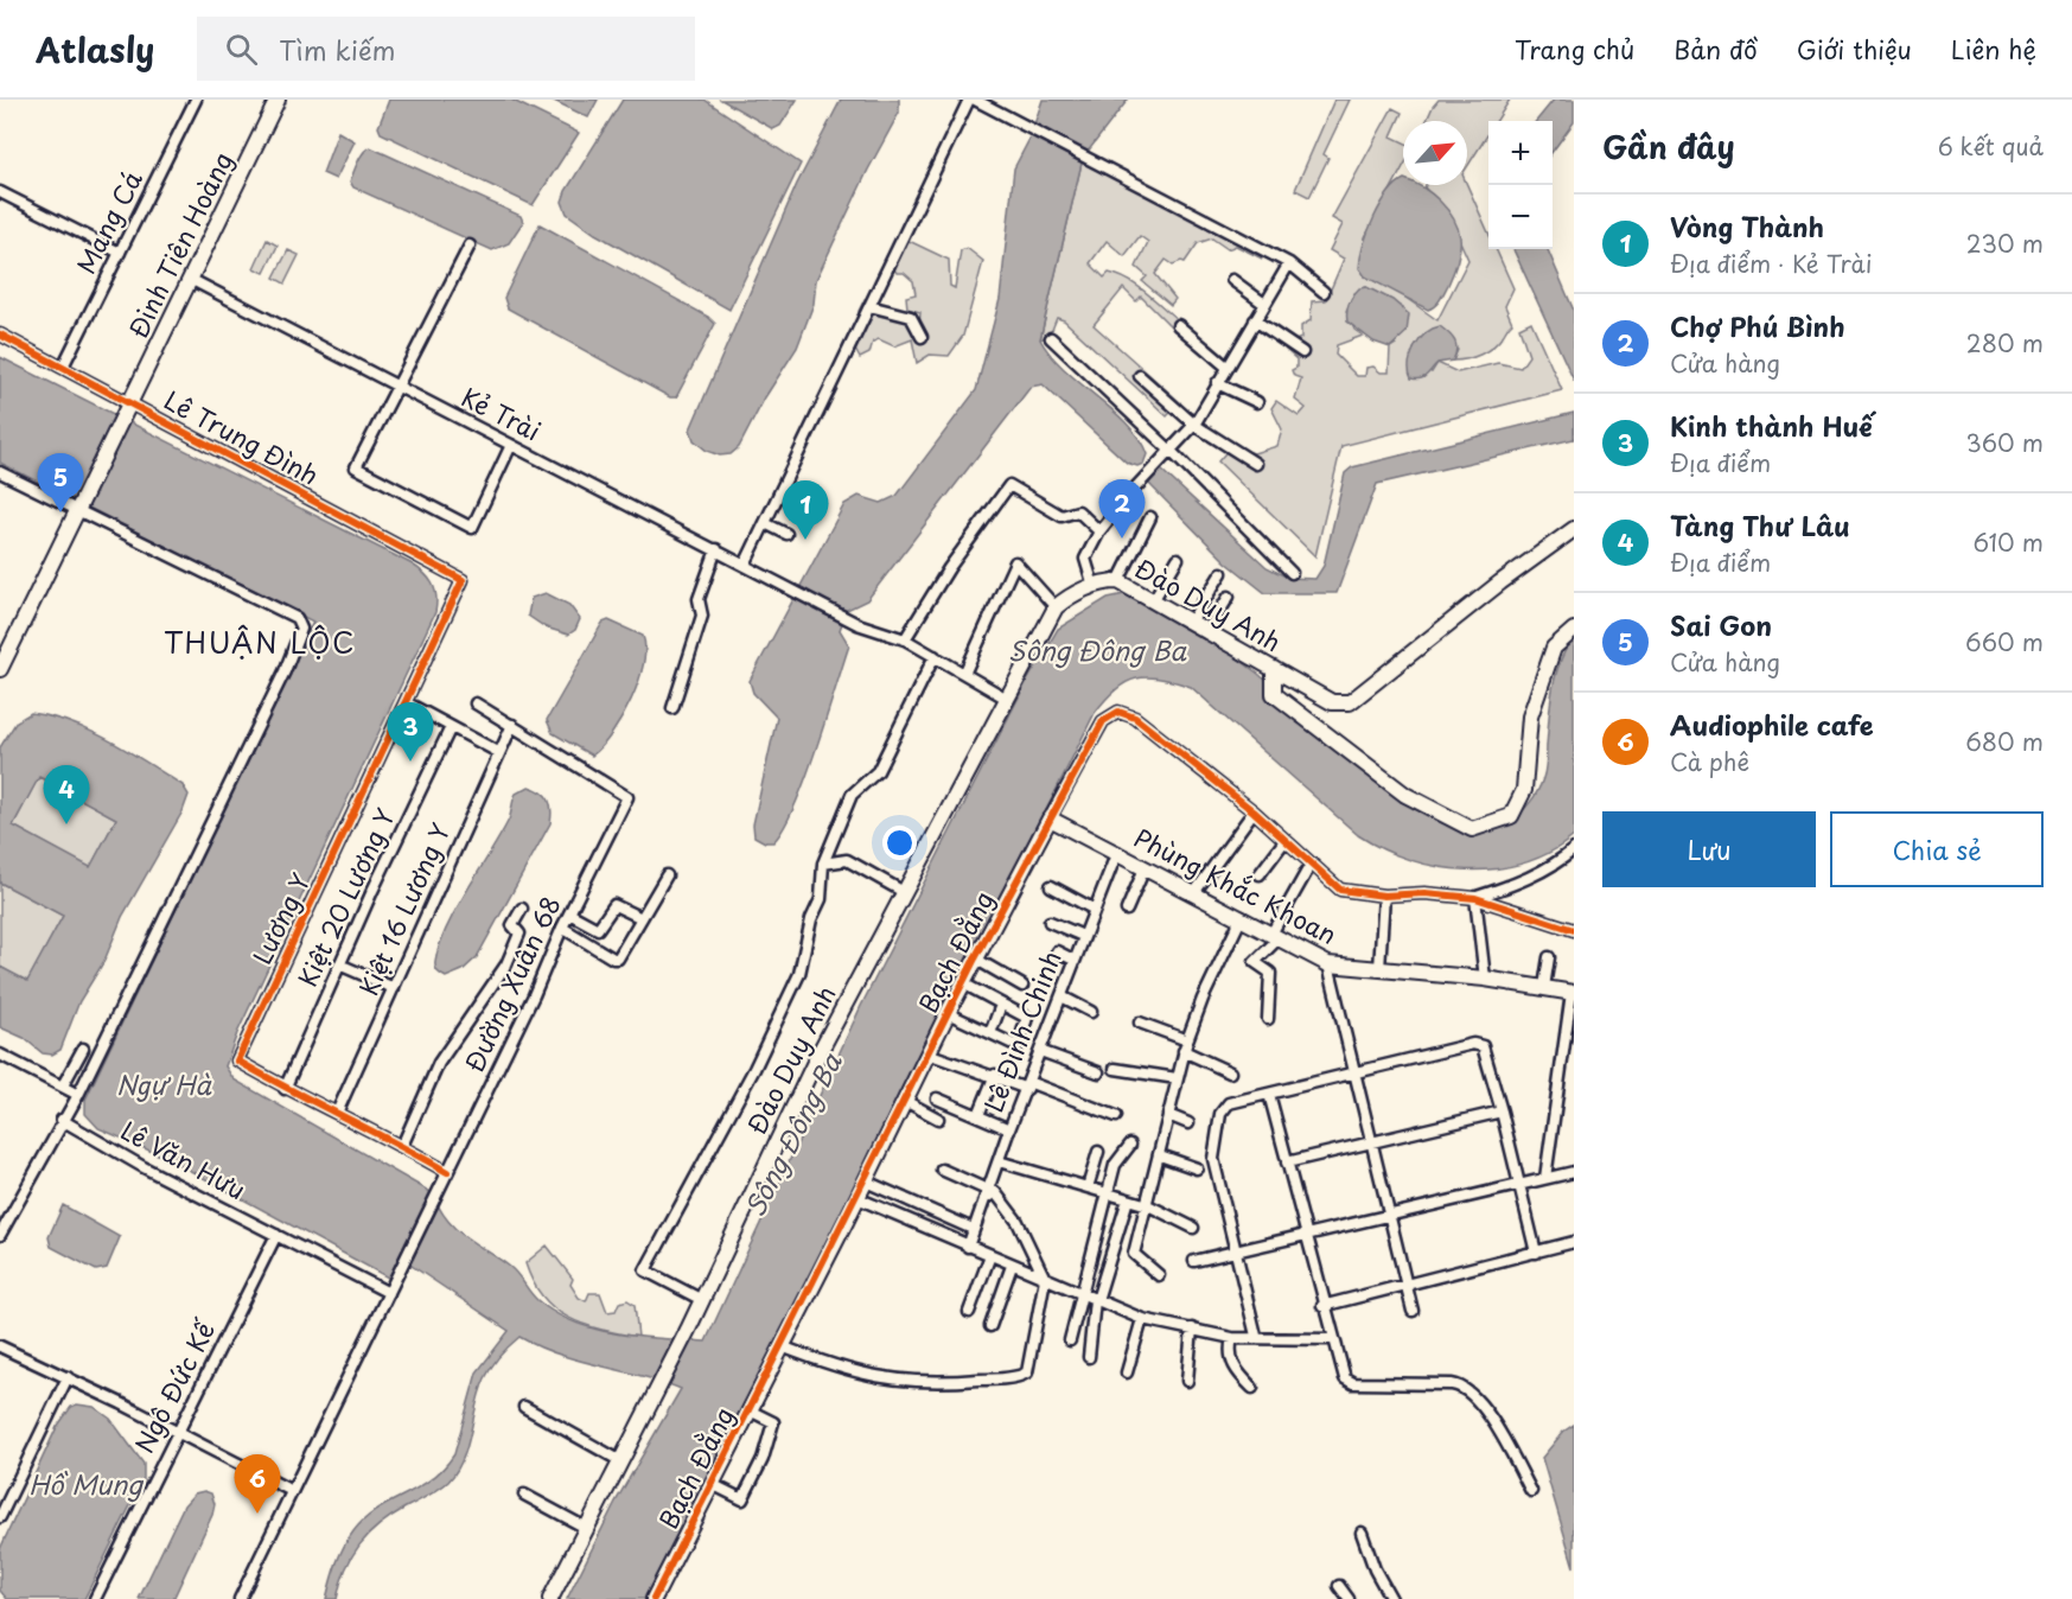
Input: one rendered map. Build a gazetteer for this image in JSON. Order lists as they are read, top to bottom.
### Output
{
  "streets": {
    "main road": [
      "Đinh Tiên Hoàng",
      "Đào Duy Anh",
      "Phùng Khắc Khoan",
      "Bạch Đằng"
    ],
    "street": [
      "Mang Cá",
      "Kẻ Trài",
      "Lê Trung Đình",
      "Kiệt 20 Lương Y",
      "Kiệt 16 Lương Y",
      "Lương Y",
      "Đường Xuân 68",
      "Lê Đình Chinh",
      "Lê Văn Hưu",
      "Ngô Đức Kế"
    ]
  },
  "crossings": [
    ["Mang Cá", "Lê Trung Đình"],
    ["Đinh Tiên Hoàng", "Kẻ Trài"],
    ["Đinh Tiên Hoàng", "Lê Trung Đình"],
    ["Lê Trung Đình", "Lương Y"],
    ["Phùng Khắc Khoan", "Bạch Đằng"],
    ["Phùng Khắc Khoan", "Lê Đình Chinh"],
    ["Kiệt 20 Lương Y", "Lương Y"],
    ["Kiệt 16 Lương Y", "Lương Y"],
    ["Kiệt 16 Lương Y", "Đường Xuân 68"],
    ["Lương Y", "Đường Xuân 68"],
    ["Đường Xuân 68", "Lê Văn Hưu"],
    ["Lê Văn Hưu", "Ngô Đức Kế"]
  ],
  "districts": ["THUẬN LỘC"],
  "water": ["Sông Đông Ba", "Ngự Hà", "Hồ Mung"],
  "north": "top right",
  "page": {
    "header": "Atlasly",
    "search": "Tìm kiếm",
    "nav": [
      "Trang chủ",
      "Bản đồ",
      "Giới thiệu",
      "Liên hệ"
    ],
    "heading": ["Gần đây", "6 kết quả"],
    "map_buttons": ["+", "−"],
    "list": [
      {
        "mark": "1",
        "name": "Vòng Thành",
        "note": "Địa điểm · Kẻ Trài",
        "value": "230 m"
      },
      {
        "mark": "2",
        "name": "Chợ Phú Bình",
        "note": "Cửa hàng",
        "value": "280 m"
      },
      {
        "mark": "3",
        "name": "Kinh thành Huế",
        "note": "Địa điểm",
        "value": "360 m"
      },
      {
        "mark": "4",
        "name": "Tàng Thư Lâu",
        "note": "Địa điểm",
        "value": "610 m"
      },
      {
        "mark": "5",
        "name": "Sai Gon",
        "note": "Cửa hàng",
        "value": "660 m"
      },
      {
        "mark": "6",
        "name": "Audiophile cafe",
        "note": "Cà phê",
        "value": "680 m"
      }
    ],
    "pins": [
      "5",
      "2",
      "1",
      "3",
      "4",
      "6"
    ],
    "buttons": ["Lưu", "Chia sẻ"]
  }
}
